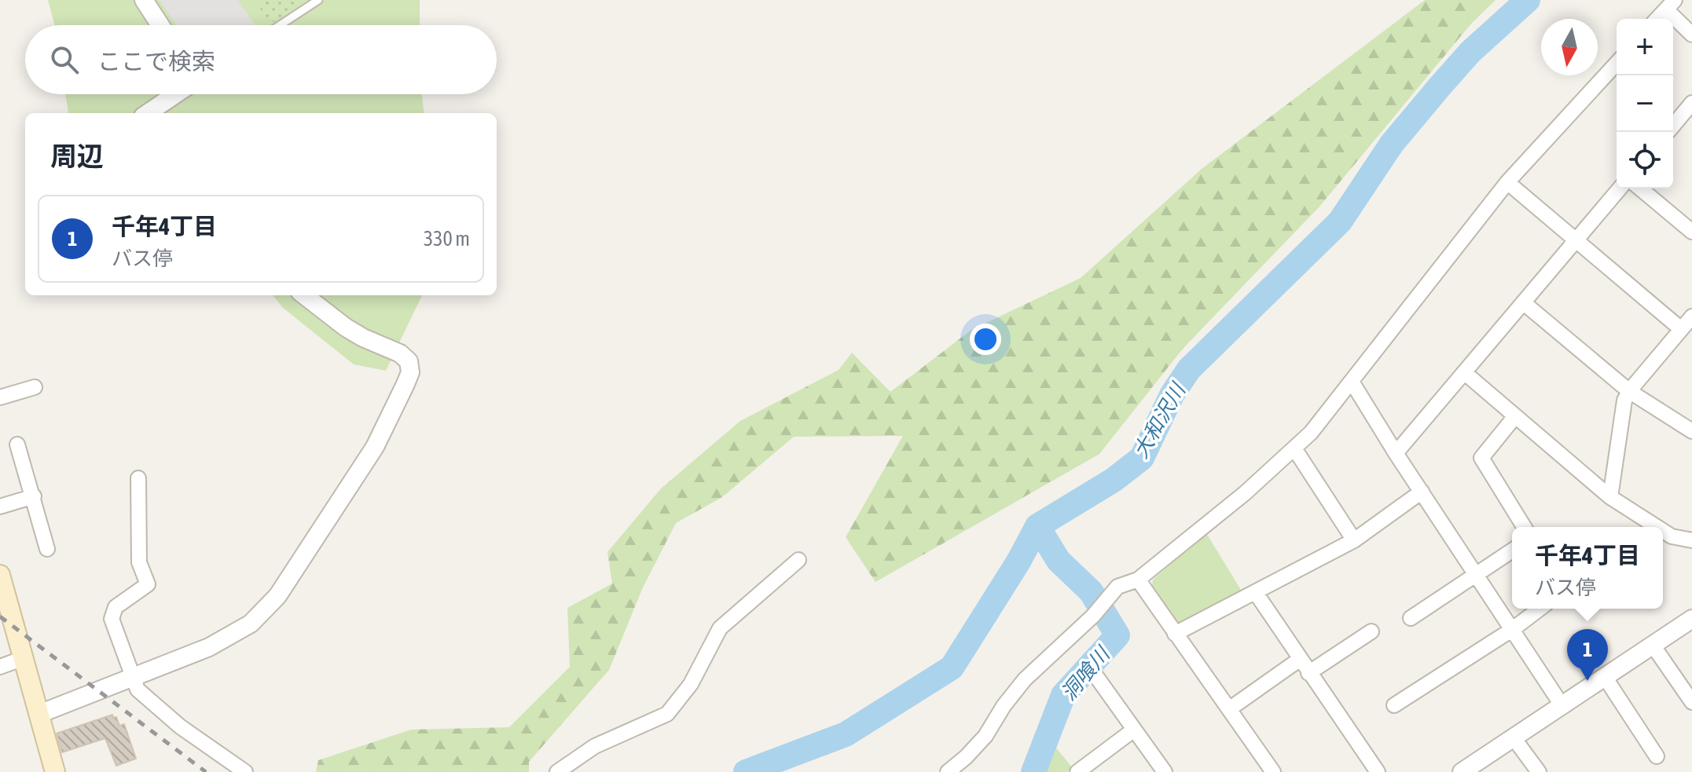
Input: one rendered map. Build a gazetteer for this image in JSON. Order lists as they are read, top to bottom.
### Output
{
  "water": ["大和沢川", "洞喰川"],
  "north": "bottom",
  "page": {
    "map_buttons": ["+", "−"],
    "search": "ここで検索",
    "heading": "周辺",
    "list": [
      {
        "mark": "1",
        "name": "千年4丁目",
        "note": "バス停",
        "value": "330 m"
      }
    ],
    "popup": ["千年4丁目", "バス停"],
    "pins": "1"
  }
}
